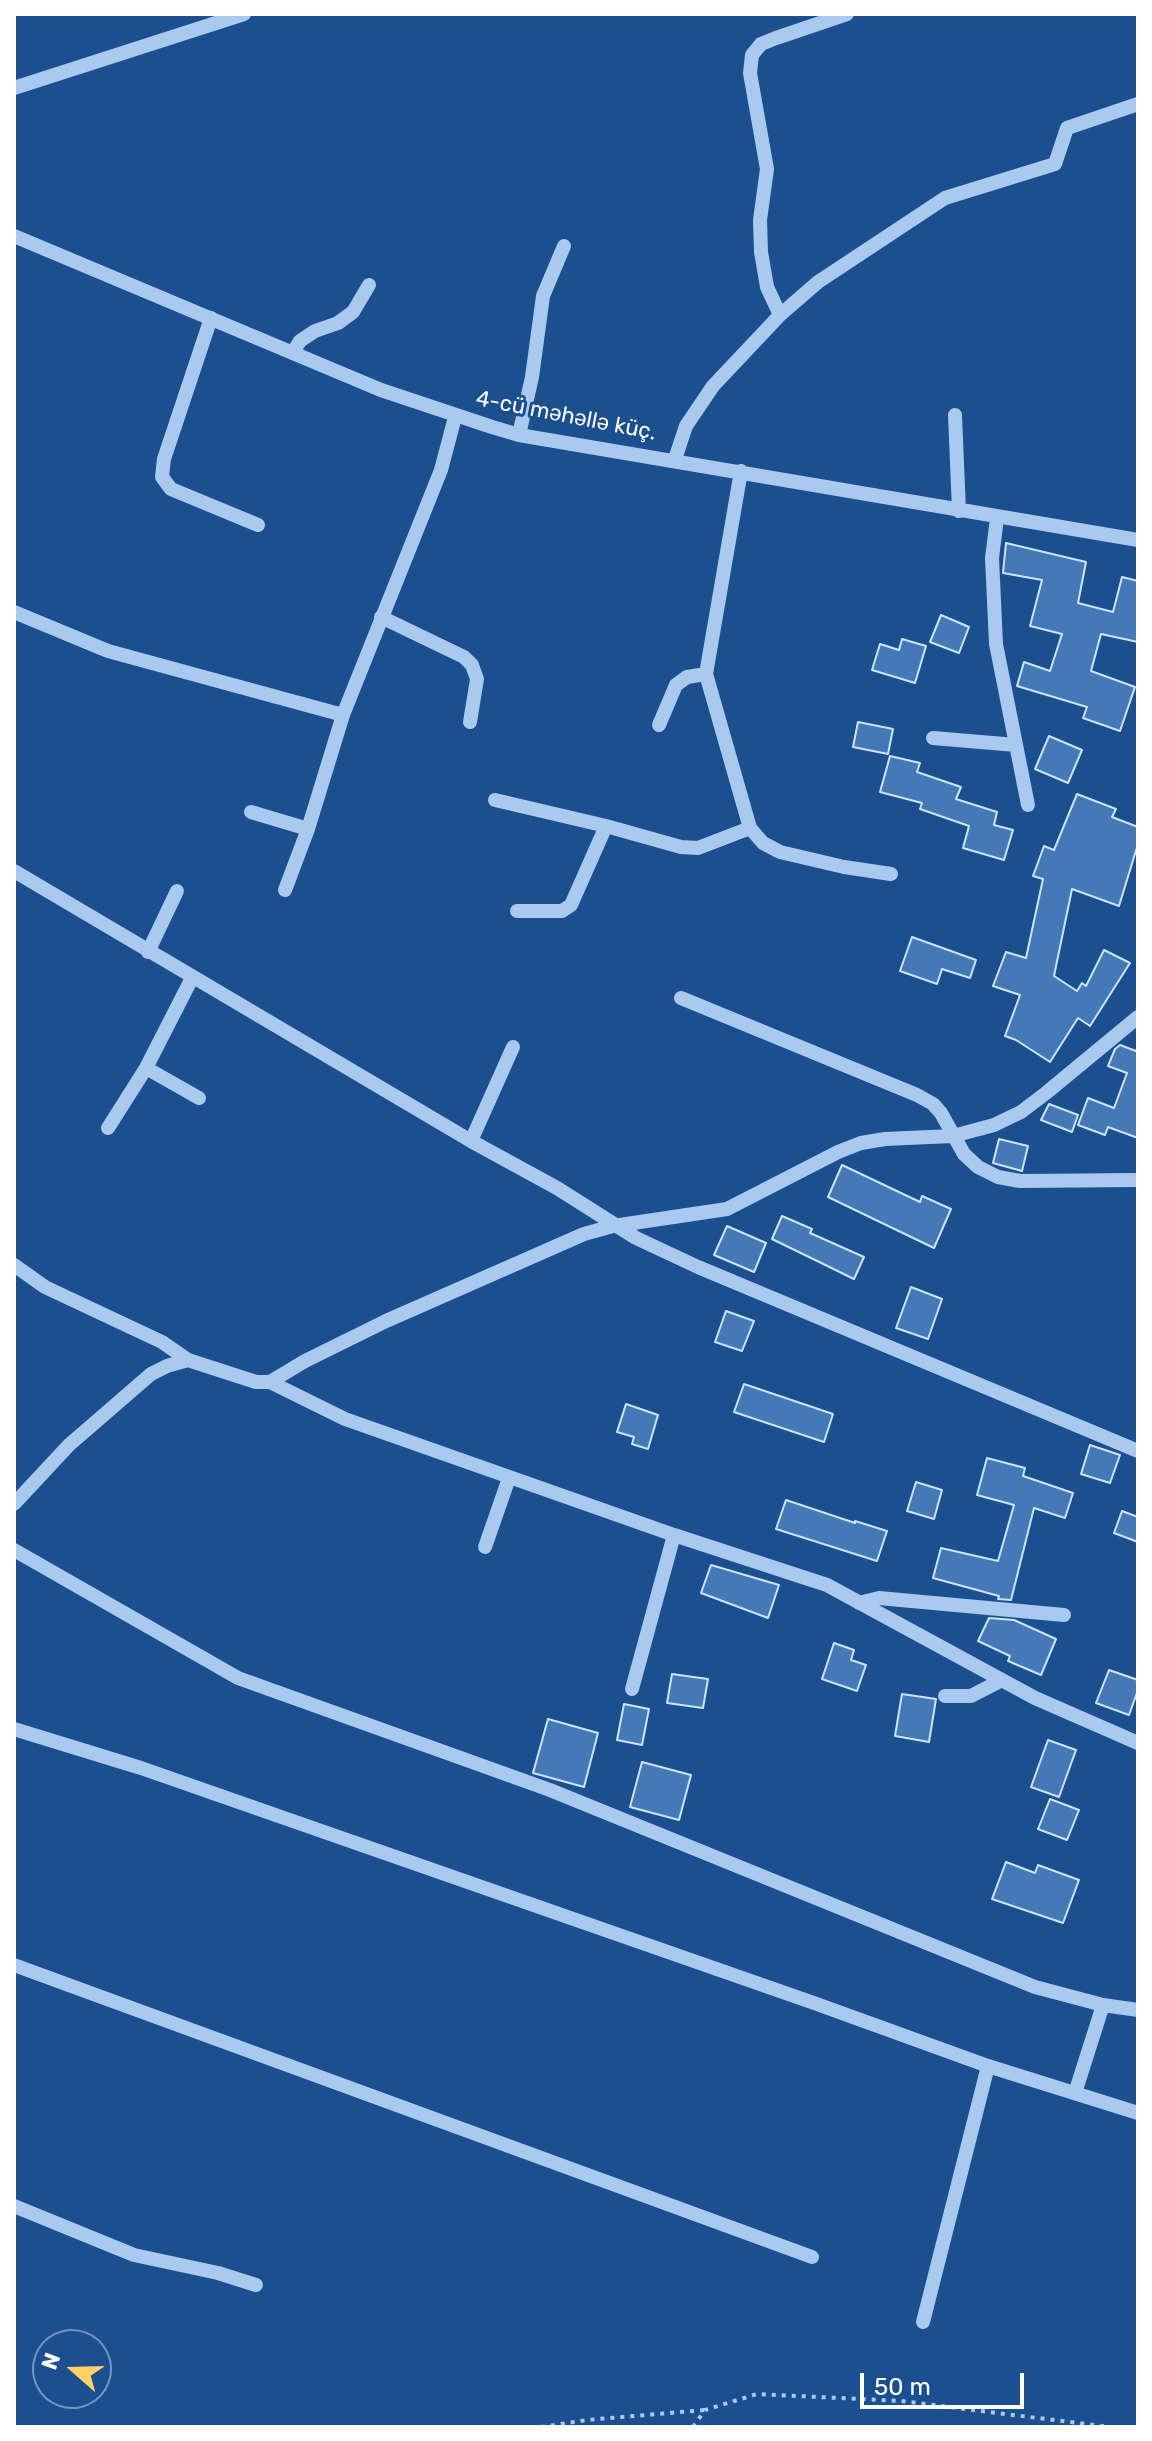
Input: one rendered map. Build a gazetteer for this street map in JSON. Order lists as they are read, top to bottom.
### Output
{
  "streets": {
    "street": ["4-cü məhəllə küç."]
  },
  "scale_bar": "50 m",
  "north": "left"
}
